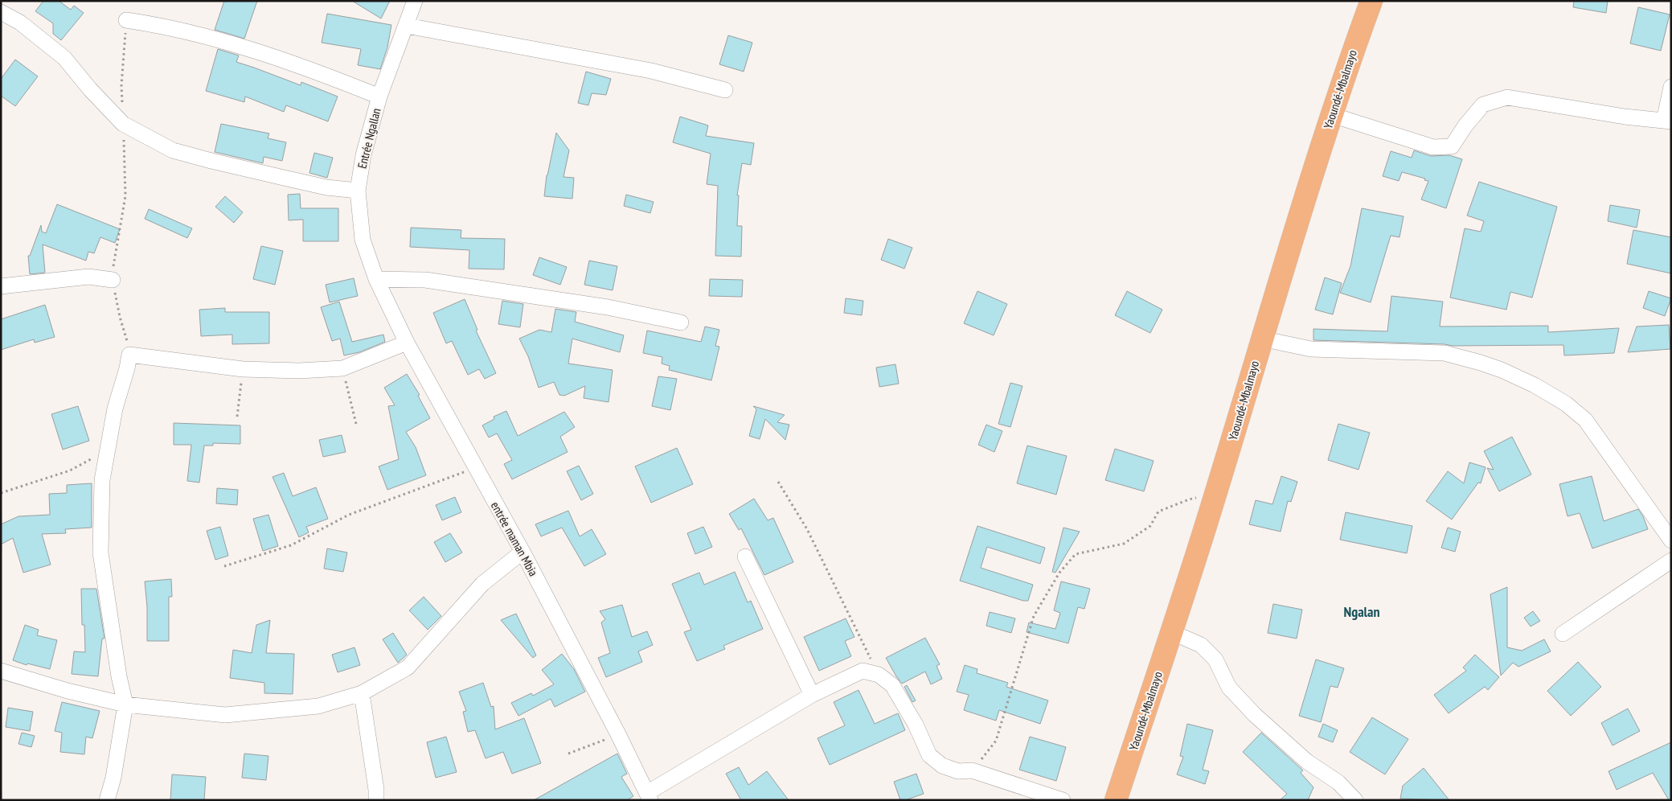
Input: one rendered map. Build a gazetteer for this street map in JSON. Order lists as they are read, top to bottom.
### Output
{
  "streets": {
    "highway": ["Yaoundé-Mbalmayo"],
    "street": ["Entrée Ngallan", "entrée maman Mbia"]
  },
  "crossings": [
    ["Entrée Ngallan", "entrée maman Mbia"]
  ],
  "districts": ["Ngalan"]
}
